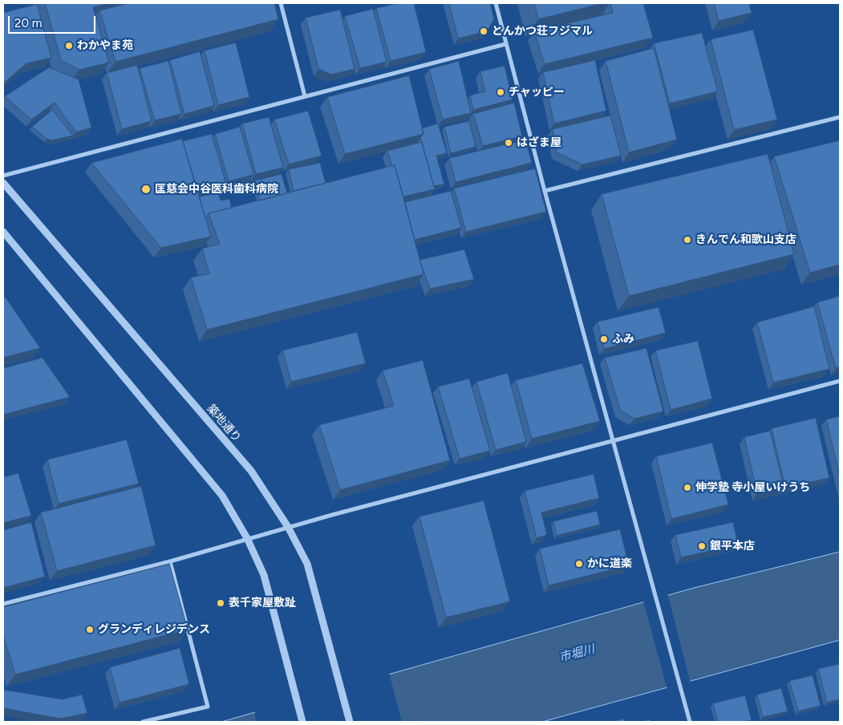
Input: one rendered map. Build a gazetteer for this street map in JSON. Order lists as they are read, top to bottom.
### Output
{
  "streets": {
    "street": ["築地通り"]
  },
  "water": ["市堀川"],
  "places": [
    "とんかつ荘フジマル",
    "わかやま苑",
    "チャッピー",
    "はざま屋",
    "匡慈会中谷医科歯科病院",
    "きんでん和歌山支店",
    "ふみ",
    "伸学塾 寺小屋いけうち",
    "銀平本店",
    "かに道楽",
    "表千家屋敷趾",
    "グランディレジデンス"
  ],
  "scale_bar": "20 m"
}
